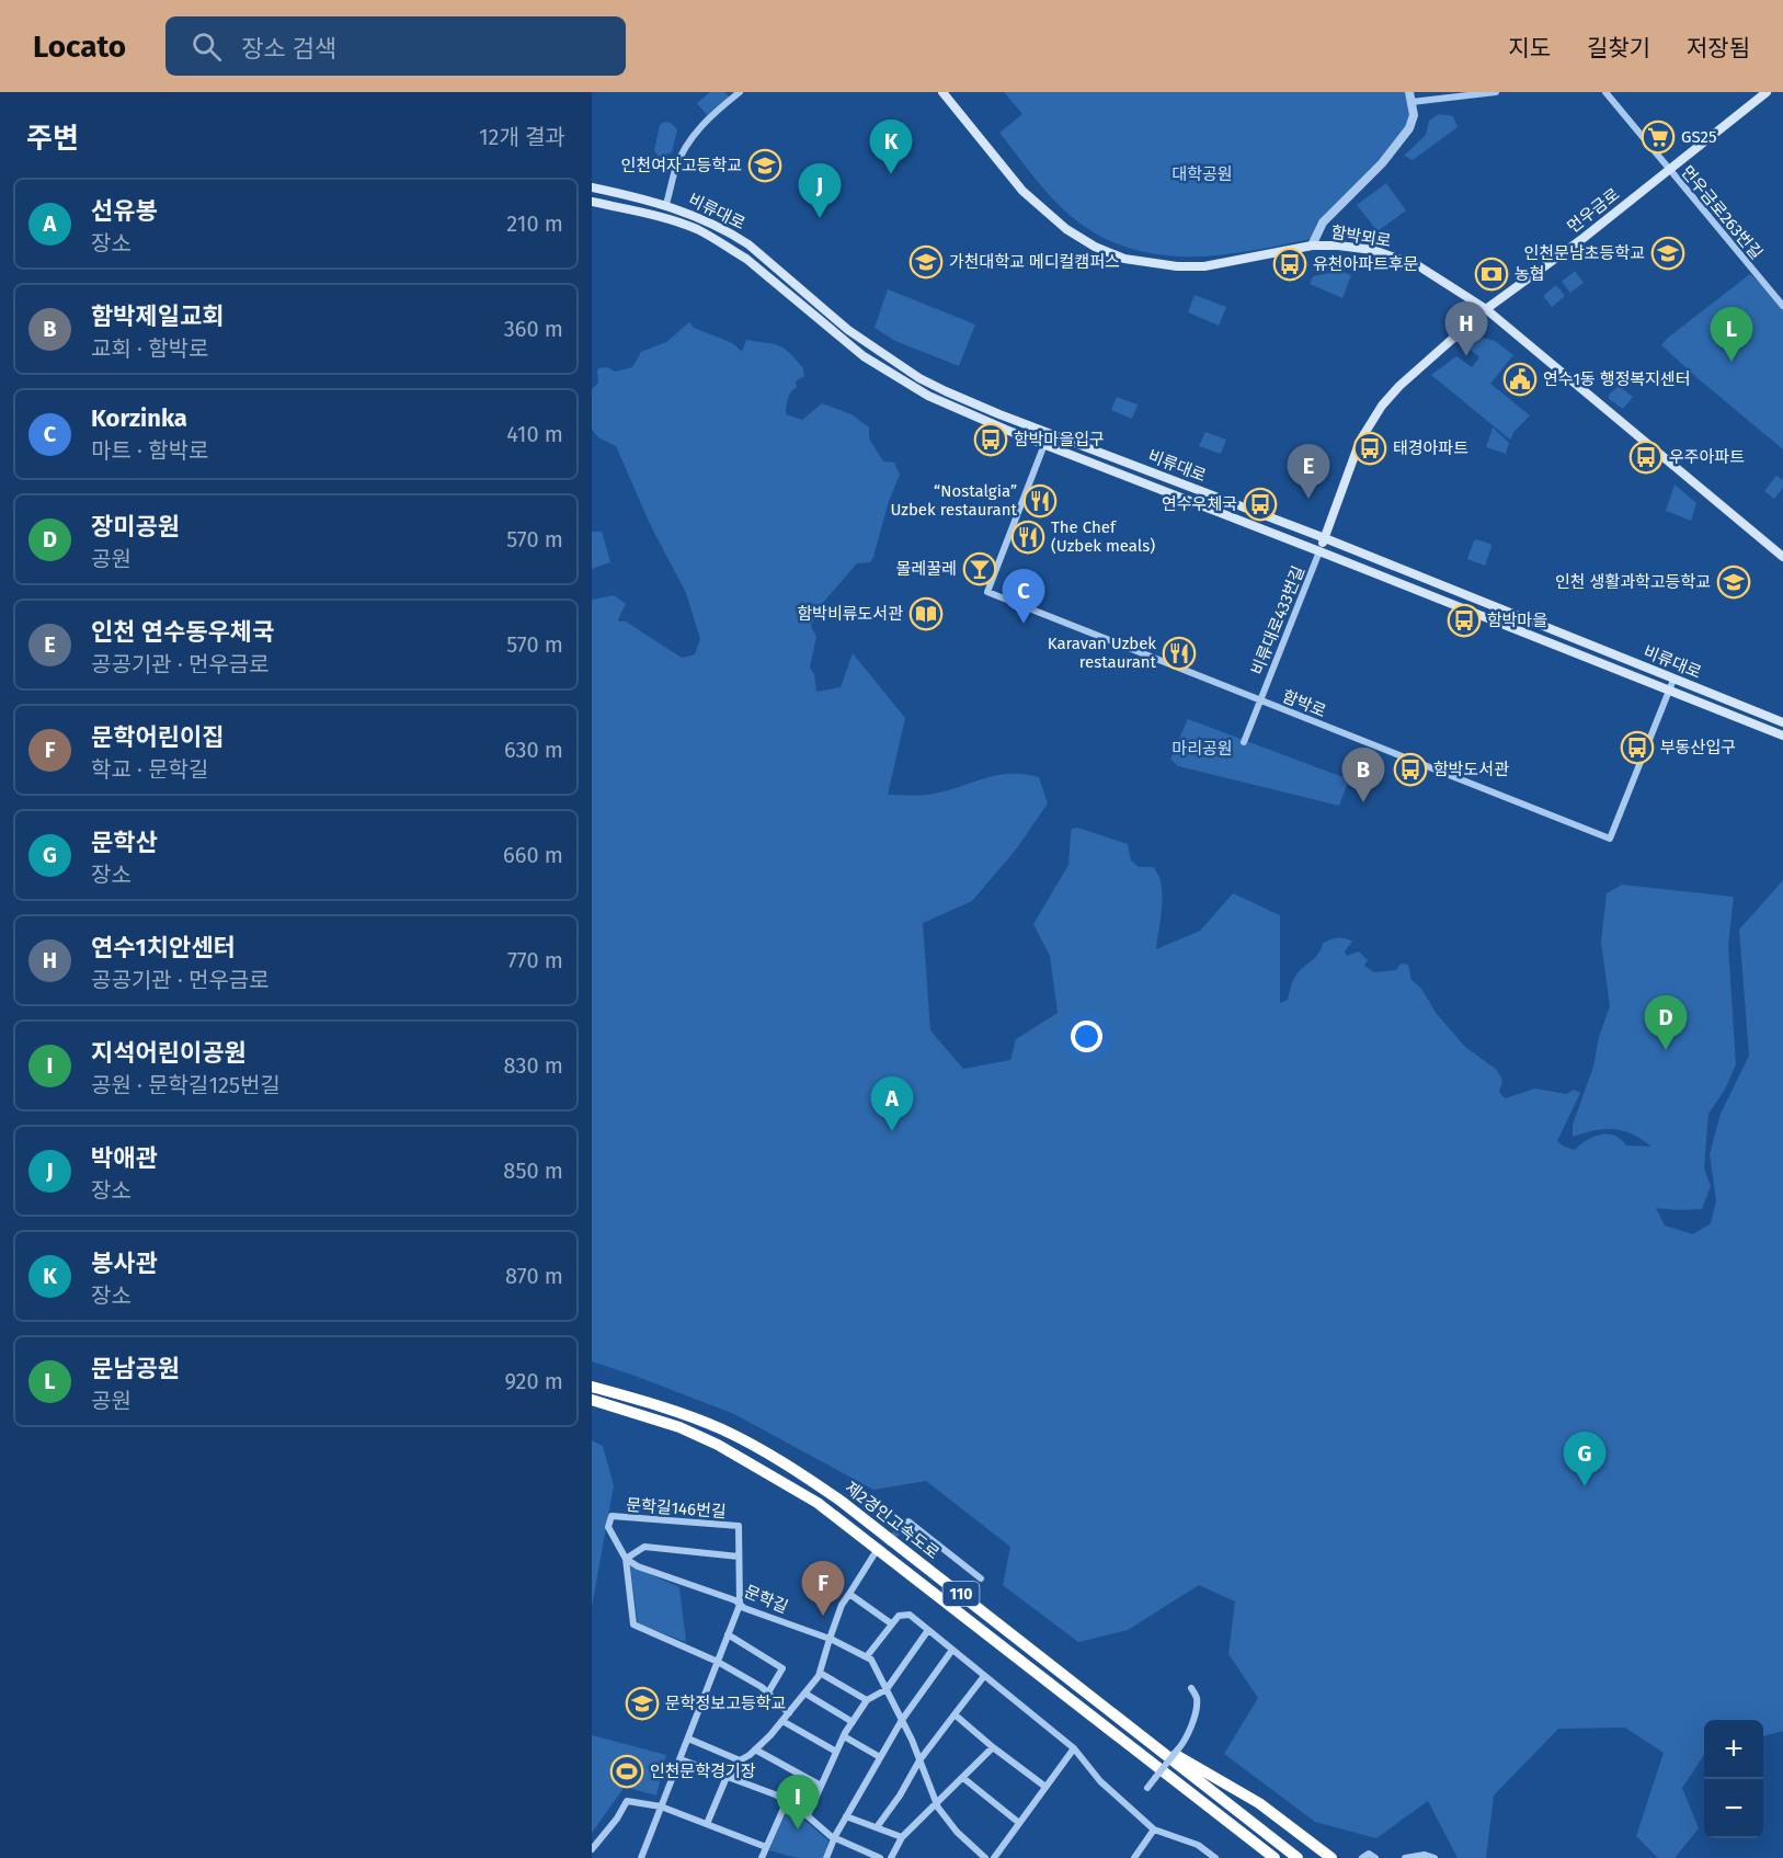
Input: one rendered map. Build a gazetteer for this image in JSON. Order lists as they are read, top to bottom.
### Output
{
  "streets": {
    "highway": ["제2경인고속도로", "110"],
    "main road": ["먼우금로", "비류대로", "함박뫼로"],
    "street": [
      "먼우금로263번길",
      "비류대로433번길",
      "함박로",
      "문학길146번길",
      "문학길"
    ]
  },
  "crossings": [
    ["먼우금로", "비류대로"],
    ["먼우금로", "먼우금로263번길"],
    ["먼우금로", "함박뫼로"],
    ["먼우금로", "비류대로433번길"],
    ["비류대로", "비류대로433번길"],
    ["비류대로", "함박로"],
    ["비류대로433번길", "함박로"],
    ["문학길146번길", "문학길"]
  ],
  "parks": ["대학공원", "마리공원"],
  "places": {
    "supermarket": ["GS25"],
    "school or university": [
      "인천여자고등학교",
      "인천문남초등학교",
      "가천대학교 메디컬캠퍼스",
      "인천 생활과학고등학교",
      "문학정보고등학교"
    ],
    "bus stop": [
      "유천아파트후문",
      "함박마을입구",
      "태경아파트",
      "우주아파트",
      "연수우체국",
      "함박마을",
      "부동산입구",
      "함박도서관"
    ],
    "bank": ["농협"],
    "public building": ["연수1동 행정복지센터"],
    "restaurant": ["“Nostalgia” Uzbek restaurant", "The Chef (Uzbek meals)", "Karavan Uzbek restaurant"],
    "bar": ["몰레꿀레"],
    "library": ["함박비류도서관"],
    "sports": ["인천문학경기장"]
  },
  "page": {
    "header": "Locato",
    "search": "장소 검색",
    "nav": ["지도", "길찾기", "저장됨"],
    "heading": ["주변", "12개 결과"],
    "pins": [
      "K",
      "J",
      "H",
      "L",
      "E",
      "C",
      "B",
      "D",
      "A",
      "G",
      "F",
      "I"
    ],
    "list": [
      {
        "mark": "A",
        "name": "선유봉",
        "note": "장소",
        "value": "210 m"
      },
      {
        "mark": "B",
        "name": "함박제일교회",
        "note": "교회 · 함박로",
        "value": "360 m"
      },
      {
        "mark": "C",
        "name": "Korzinka",
        "note": "마트 · 함박로",
        "value": "410 m"
      },
      {
        "mark": "D",
        "name": "장미공원",
        "note": "공원",
        "value": "570 m"
      },
      {
        "mark": "E",
        "name": "인천 연수동우체국",
        "note": "공공기관 · 먼우금로",
        "value": "570 m"
      },
      {
        "mark": "F",
        "name": "문학어린이집",
        "note": "학교 · 문학길",
        "value": "630 m"
      },
      {
        "mark": "G",
        "name": "문학산",
        "note": "장소",
        "value": "660 m"
      },
      {
        "mark": "H",
        "name": "연수1치안센터",
        "note": "공공기관 · 먼우금로",
        "value": "770 m"
      },
      {
        "mark": "I",
        "name": "지석어린이공원",
        "note": "공원 · 문학길125번길",
        "value": "830 m"
      },
      {
        "mark": "J",
        "name": "박애관",
        "note": "장소",
        "value": "850 m"
      },
      {
        "mark": "K",
        "name": "봉사관",
        "note": "장소",
        "value": "870 m"
      },
      {
        "mark": "L",
        "name": "문남공원",
        "note": "공원",
        "value": "920 m"
      }
    ],
    "map_buttons": ["+", "−"]
  }
}
